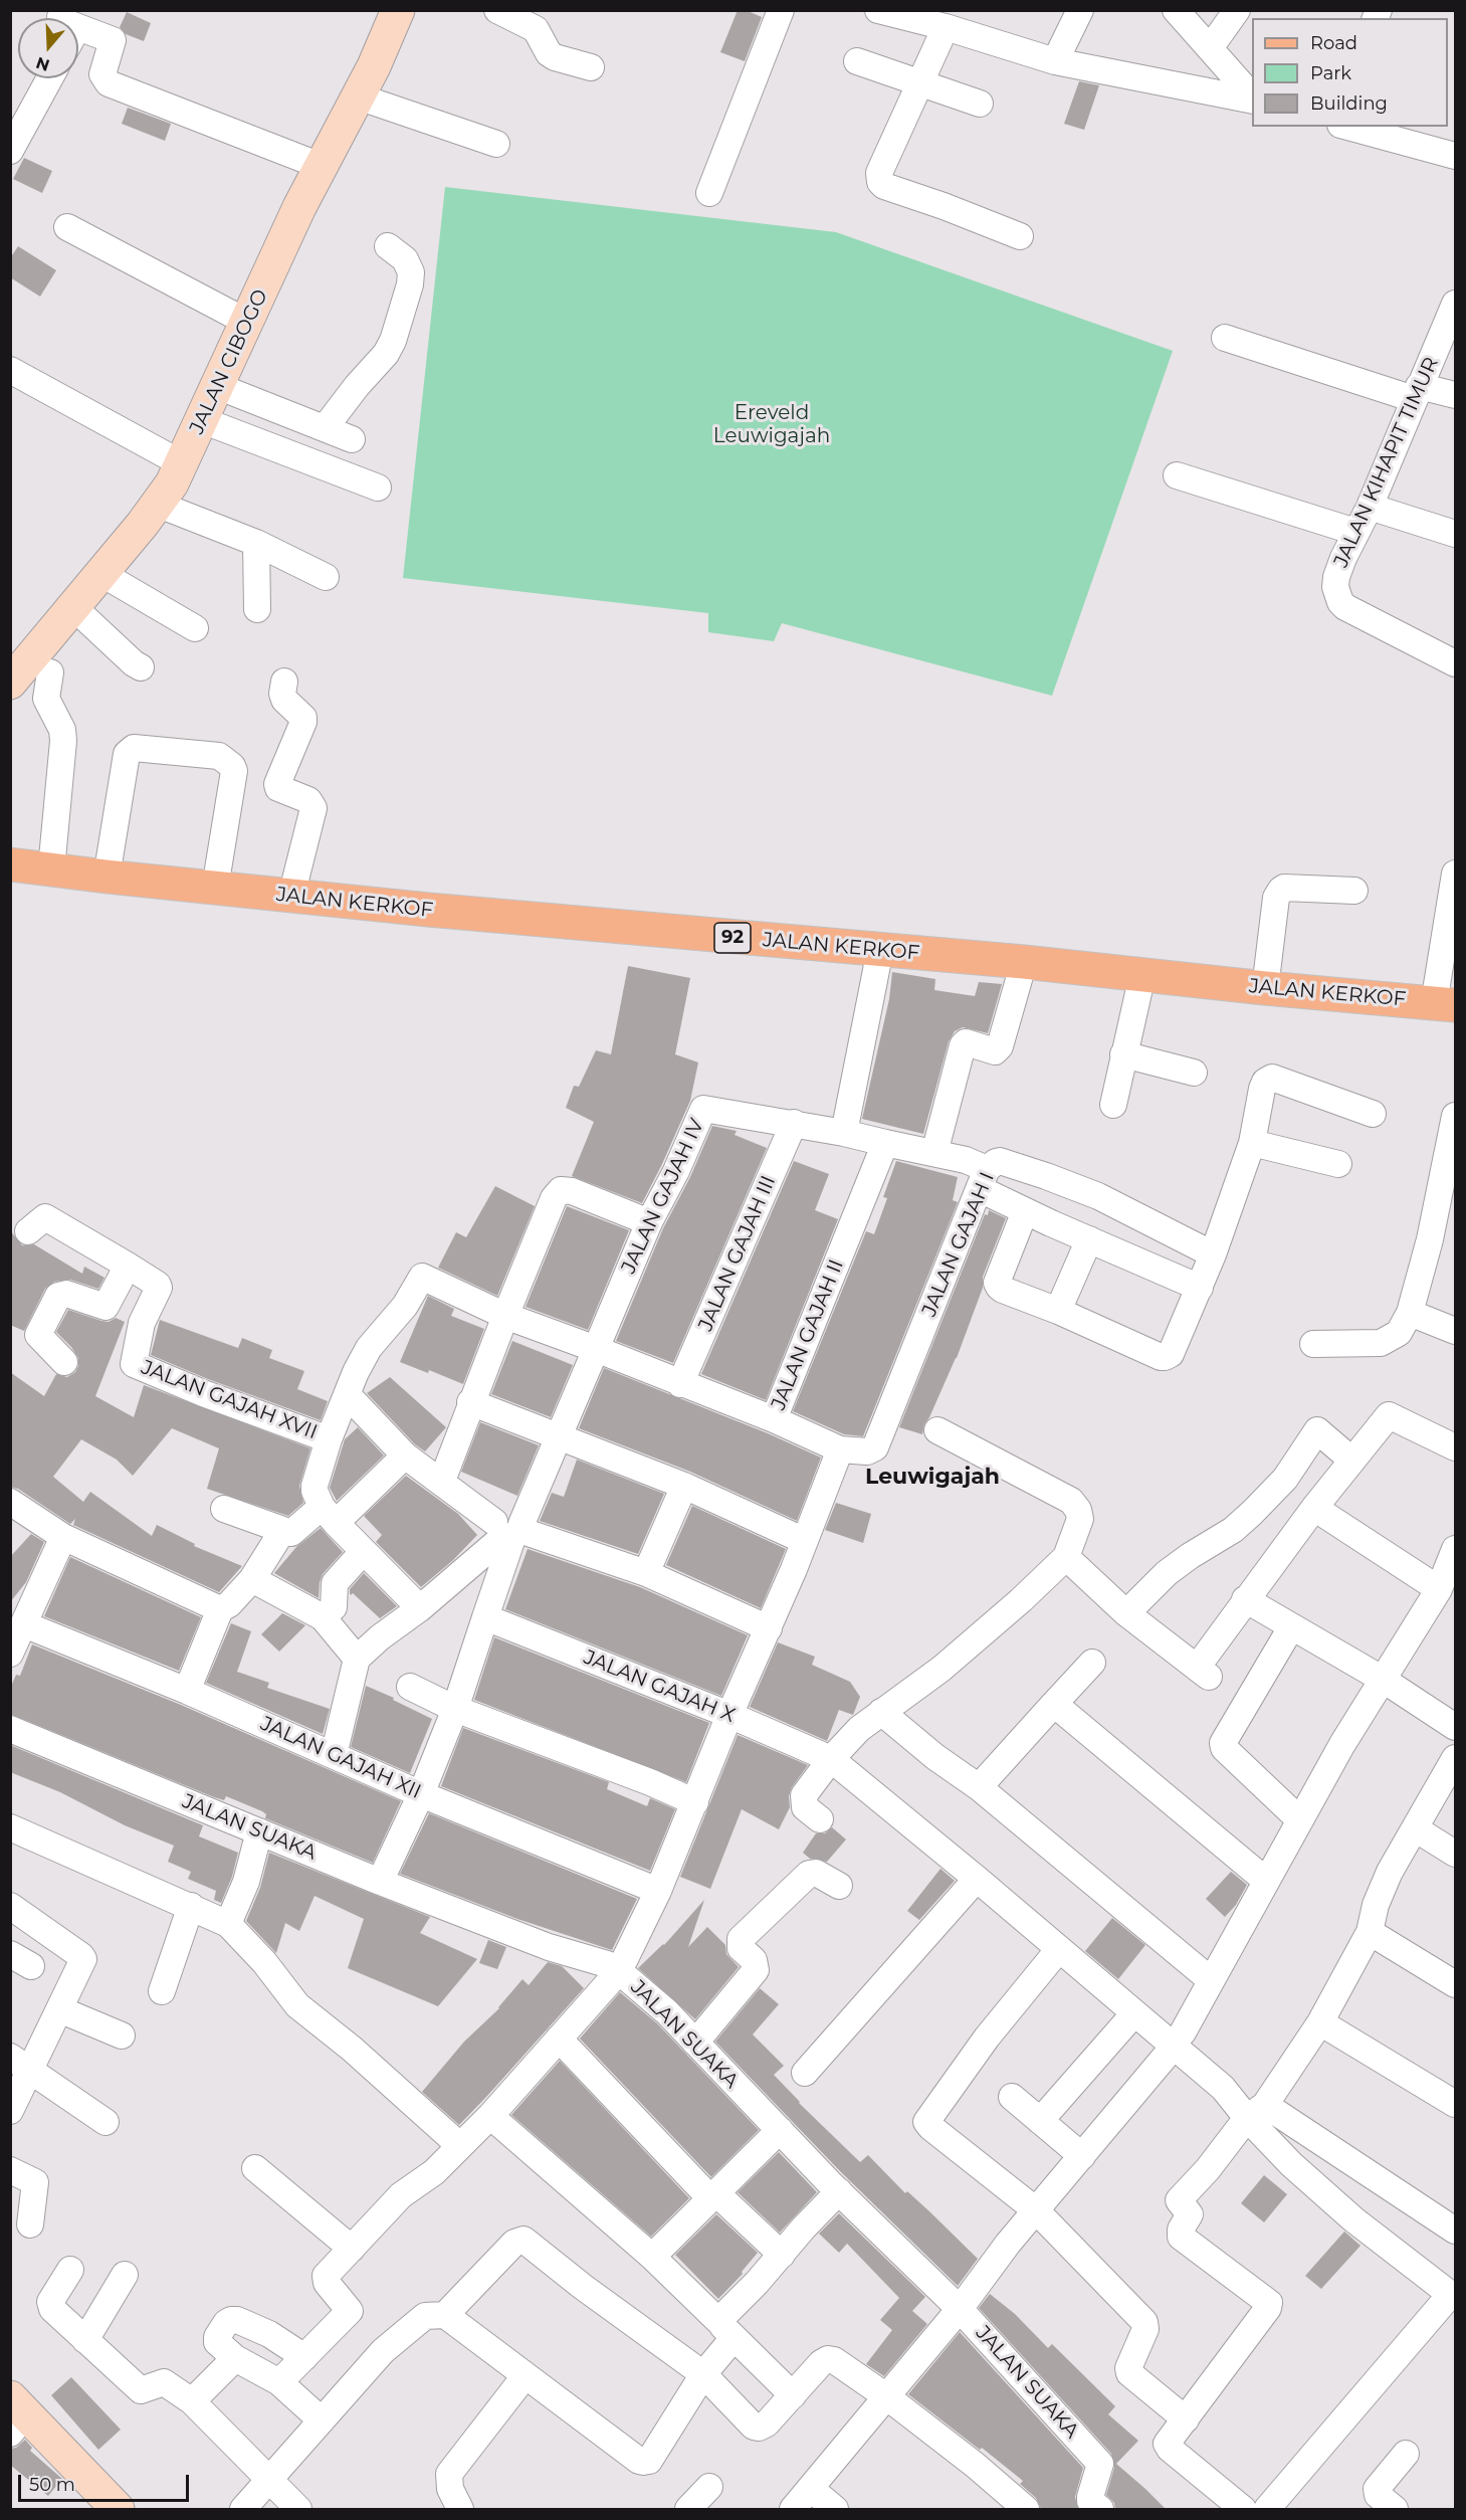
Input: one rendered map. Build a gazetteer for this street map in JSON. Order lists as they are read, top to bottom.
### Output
{
  "streets": {
    "main road": ["JALAN KERKOF", "92"],
    "street": [
      "JALAN CIBOGO",
      "JALAN KIHAPIT TIMUR",
      "JALAN GAJAH IV",
      "JALAN GAJAH I",
      "JALAN GAJAH III",
      "JALAN GAJAH II",
      "JALAN GAJAH XVII",
      "JALAN GAJAH X",
      "JALAN GAJAH XII",
      "JALAN SUAKA"
    ]
  },
  "crossings": [
    ["JALAN GAJAH IV", "JALAN GAJAH III"],
    ["JALAN GAJAH IV", "JALAN GAJAH II"],
    ["JALAN GAJAH III", "JALAN GAJAH II"]
  ],
  "districts": ["Leuwigajah"],
  "parks": ["Ereveld Leuwigajah"],
  "legend": ["Road", "Park", "Building"],
  "scale_bar": "50 m",
  "north": "bottom"
}
